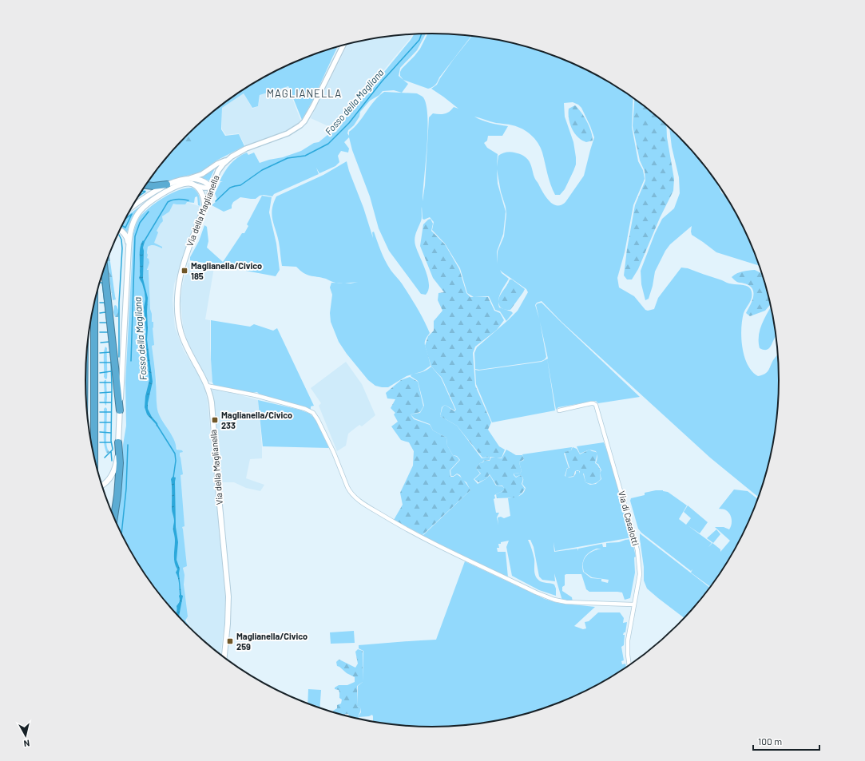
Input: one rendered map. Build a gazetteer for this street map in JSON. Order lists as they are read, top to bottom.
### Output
{
  "streets": {
    "main road": ["Via della Maglianella"],
    "street": ["Via di Casalotti"]
  },
  "districts": ["MAGLIANELLA"],
  "water": ["Fosso della Magliana"],
  "places": {
    "transit": ["Maglianella/Civico 185", "Maglianella/Civico 233", "Maglianella/Civico 259"]
  },
  "scale_bar": "100 m",
  "north": "bottom"
}
